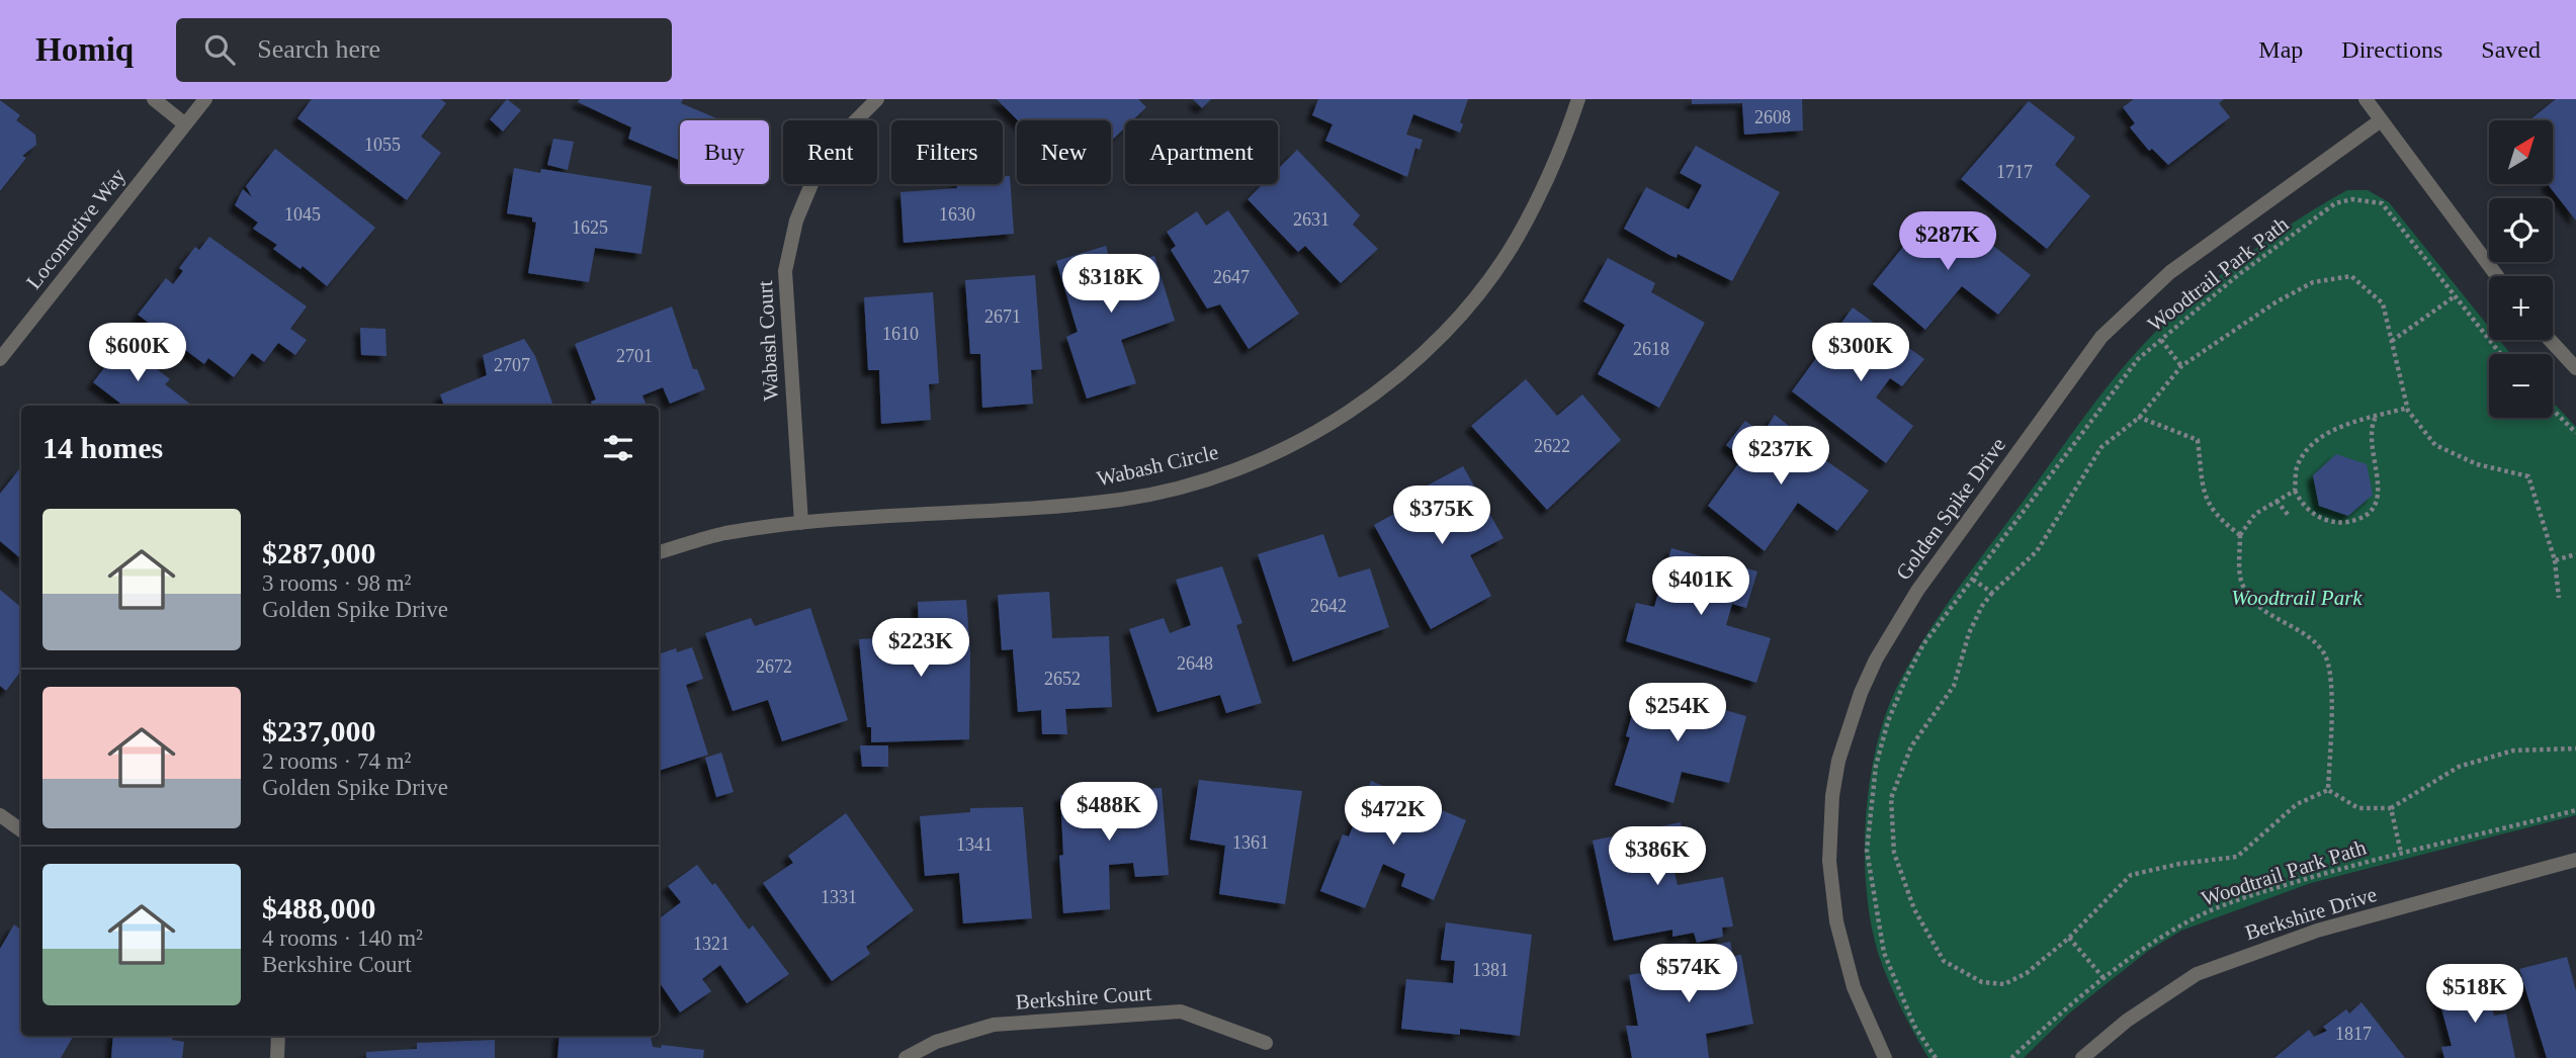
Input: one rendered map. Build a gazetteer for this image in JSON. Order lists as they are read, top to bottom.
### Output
{
  "streets": {
    "street": [
      "Locomotive Way",
      "Wabash Court",
      "Wabash Circle",
      "Golden Spike Drive",
      "Berkshire Drive",
      "Berkshire Court"
    ],
    "path": ["Woodtrail Park Path"]
  },
  "crossings": [
    ["Wabash Court", "Wabash Circle"]
  ],
  "parks": ["Woodtrail Park"],
  "house_numbers": [
    "2608",
    "1055",
    "1717",
    "1045",
    "1630",
    "2631",
    "1625",
    "2647",
    "2671",
    "1610",
    "2618",
    "2701",
    "2707",
    "2622",
    "2642",
    "2648",
    "2672",
    "2652",
    "1361",
    "1341",
    "1331",
    "1321",
    "1381",
    "1817"
  ],
  "north": "top right",
  "page": {
    "header": "Homiq",
    "search": "Search here",
    "nav": ["Map", "Directions", "Saved"],
    "map_buttons": ["+", "−"],
    "chip": [
      "Buy",
      "Rent",
      "Filters",
      "New",
      "Apartment"
    ],
    "price": [
      "$287K",
      "$318K",
      "$600K",
      "$300K",
      "$237K",
      "$375K",
      "$401K",
      "$223K",
      "$254K",
      "$488K",
      "$472K",
      "$386K",
      "$574K",
      "$518K"
    ],
    "heading": "14 homes",
    "list": [
      {
        "name": "$287,000",
        "note": "3 rooms · 98 m² · Golden Spike Drive"
      },
      {
        "name": "$237,000",
        "note": "2 rooms · 74 m² · Golden Spike Drive"
      },
      {
        "name": "$488,000",
        "note": "4 rooms · 140 m² · Berkshire Court"
      }
    ]
  }
}
